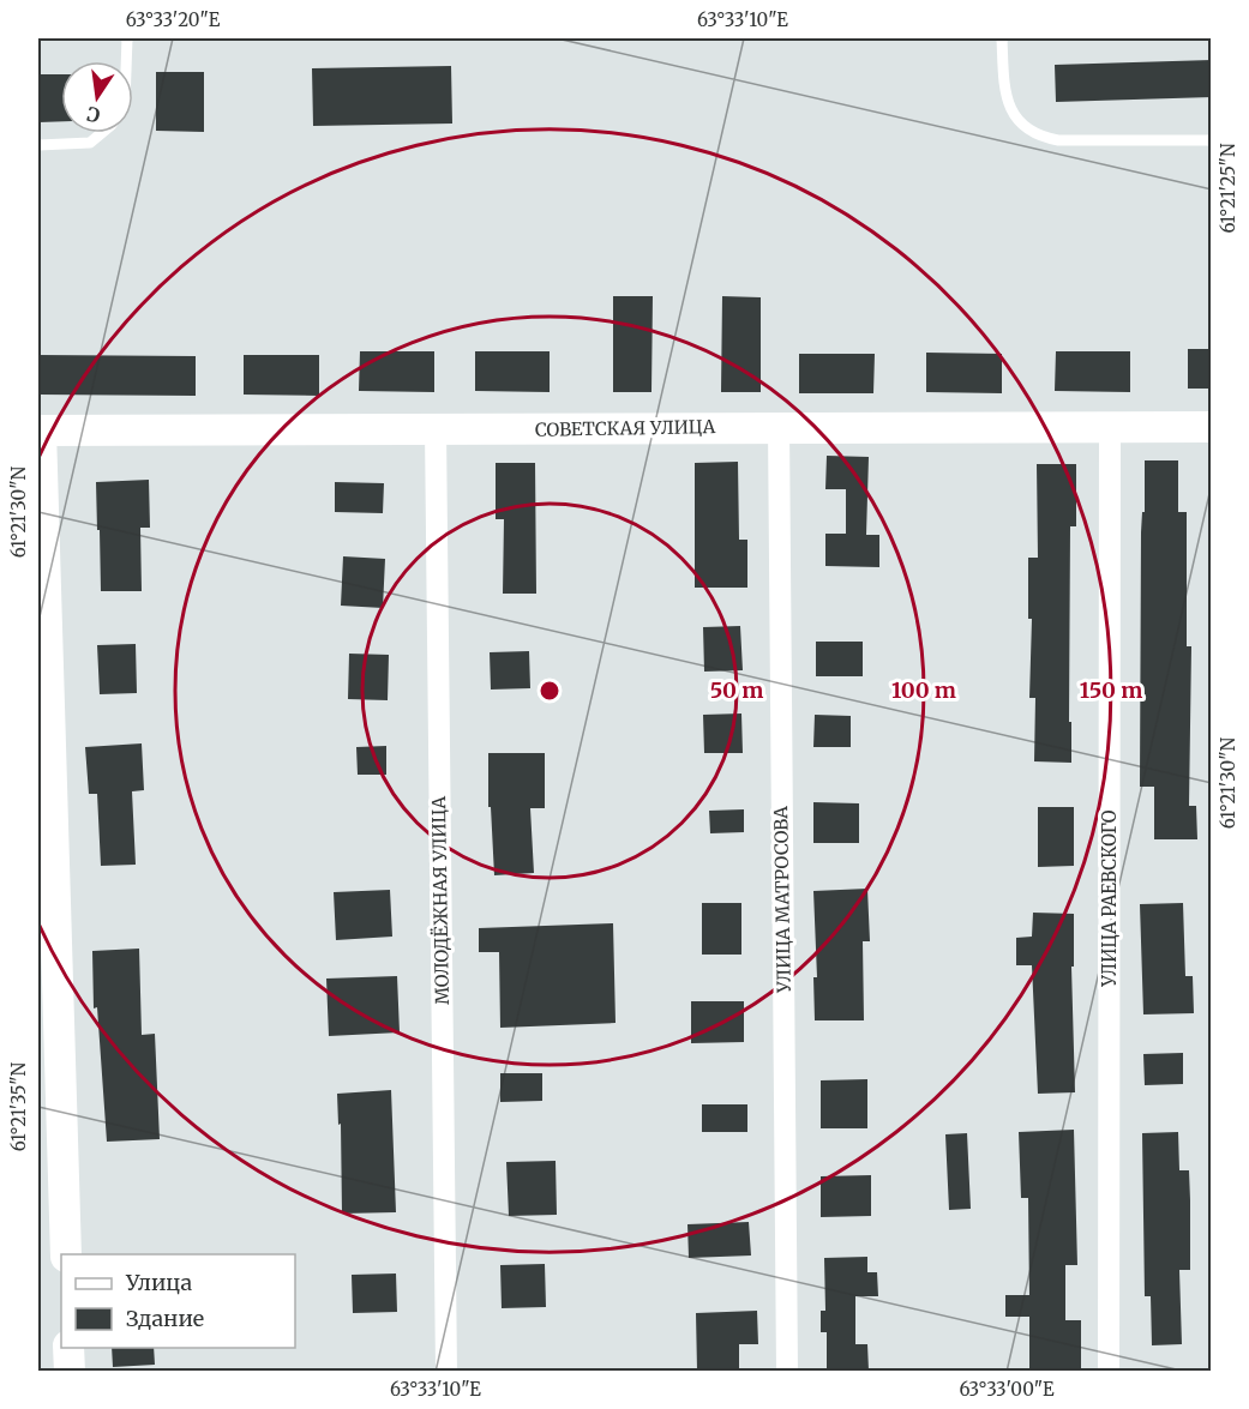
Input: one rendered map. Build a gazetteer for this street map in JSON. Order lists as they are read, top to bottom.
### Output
{
  "streets": {
    "street": [
      "СОВЕТСКАЯ УЛИЦА",
      "УЛИЦА РАЕВСКОГО",
      "УЛИЦА МАТРОСОВА",
      "МОЛОДЁЖНАЯ УЛИЦА"
    ]
  },
  "crossings": [
    ["СОВЕТСКАЯ УЛИЦА", "УЛИЦА РАЕВСКОГО"],
    ["СОВЕТСКАЯ УЛИЦА", "УЛИЦА МАТРОСОВА"],
    ["СОВЕТСКАЯ УЛИЦА", "МОЛОДЁЖНАЯ УЛИЦА"]
  ],
  "legend": ["Улица", "Здание"],
  "north": "bottom",
  "coordinates": [
    "63°33'20\"E",
    "63°33'10\"E",
    "61°21'25\"N",
    "61°21'30\"N",
    "61°21'35\"N",
    "63°33'00\"E"
  ],
  "rings": ["50 m", "100 m", "150 m"]
}
